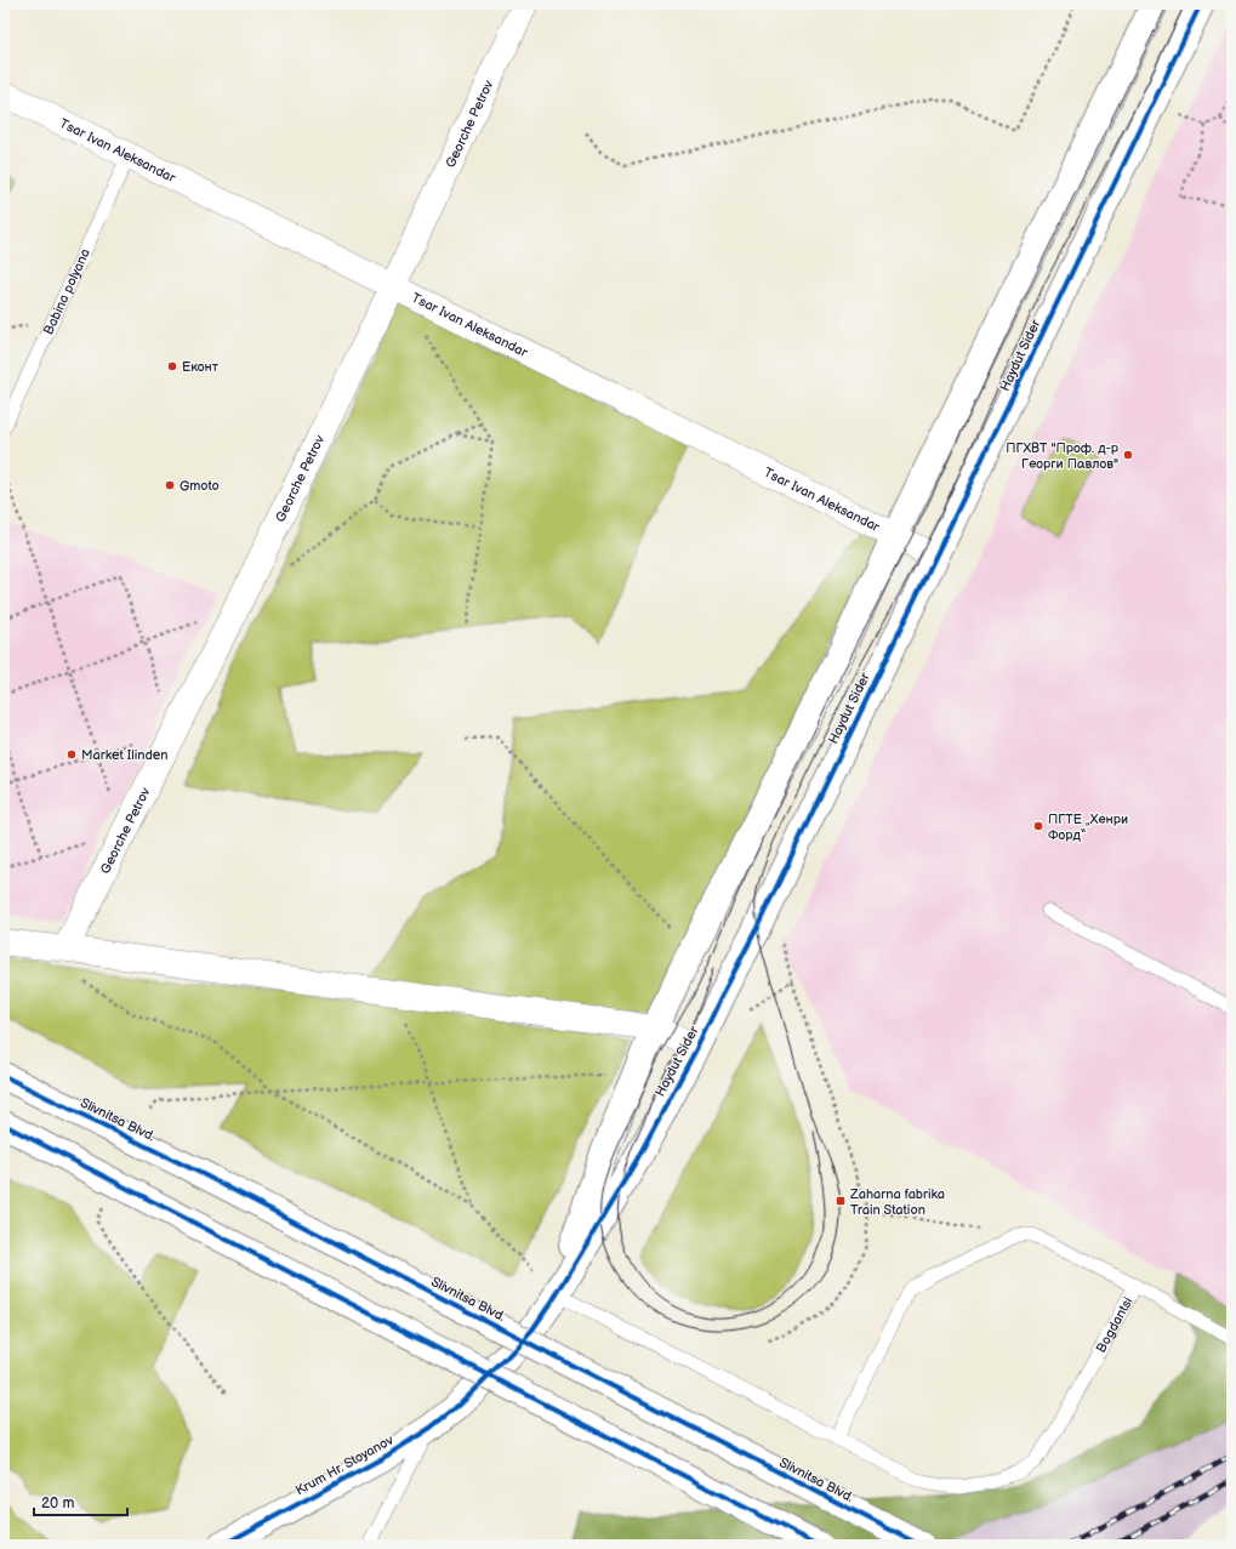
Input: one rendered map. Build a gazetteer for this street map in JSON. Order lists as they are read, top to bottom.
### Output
{
  "streets": {
    "street": [
      "Georche Petrov",
      "Tsar Ivan Aleksandar",
      "Haydut Sider",
      "Slivnitsa Blvd.",
      "Krum Hr. Stoyanov"
    ],
    "lane": ["Babina polyana", "Bogdantsi"]
  },
  "crossings": [
    ["Georche Petrov", "Tsar Ivan Aleksandar"],
    ["Tsar Ivan Aleksandar", "Babina polyana"],
    ["Tsar Ivan Aleksandar", "Haydut Sider"],
    ["Haydut Sider", "Bogdantsi"],
    ["Haydut Sider", "Krum Hr. Stoyanov"]
  ],
  "places": {
    "other": [
      "Еконт",
      "ПГХВТ \"Проф. д-р Георги Павлов\"",
      "Gmoto",
      "Market Ilinden",
      "ПГТЕ „Хенри Форд“"
    ],
    "transit": ["Zaharna fabrika Train Station"]
  },
  "scale_bar": "20 m"
}
